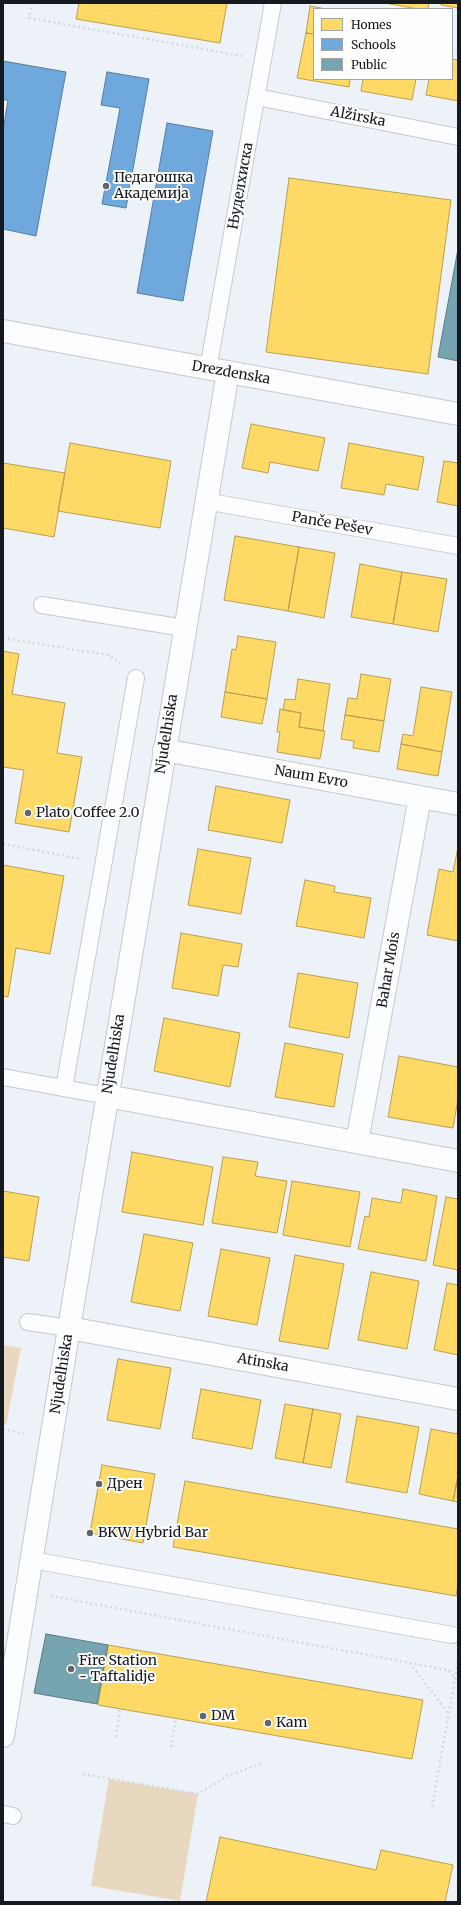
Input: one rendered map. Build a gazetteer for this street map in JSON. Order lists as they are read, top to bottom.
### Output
{
  "streets": {
    "street": [
      "Drezdenska",
      "Njudelhiska",
      "Naum Evro",
      "Bahar Mois",
      "Atinska"
    ],
    "lane": ["Alžirska", "Њуделхиска", "Panče Pešev"]
  },
  "crossings": [
    ["Alžirska", "Њуделхиска"],
    ["Њуделхиска", "Drezdenska"],
    ["Њуделхиска", "Njudelhiska"],
    ["Drezdenska", "Njudelhiska"],
    ["Panče Pešev", "Njudelhiska"],
    ["Njudelhiska", "Naum Evro"],
    ["Njudelhiska", "Atinska"],
    ["Naum Evro", "Bahar Mois"]
  ],
  "places": [
    "Педагошка Академија",
    "Plato Coffee 2.0",
    "Дрен",
    "BKW Hybrid Bar",
    "Fire Station - Taftalidje",
    "DM",
    "Kam"
  ],
  "legend": ["Homes", "Schools", "Public"]
}
